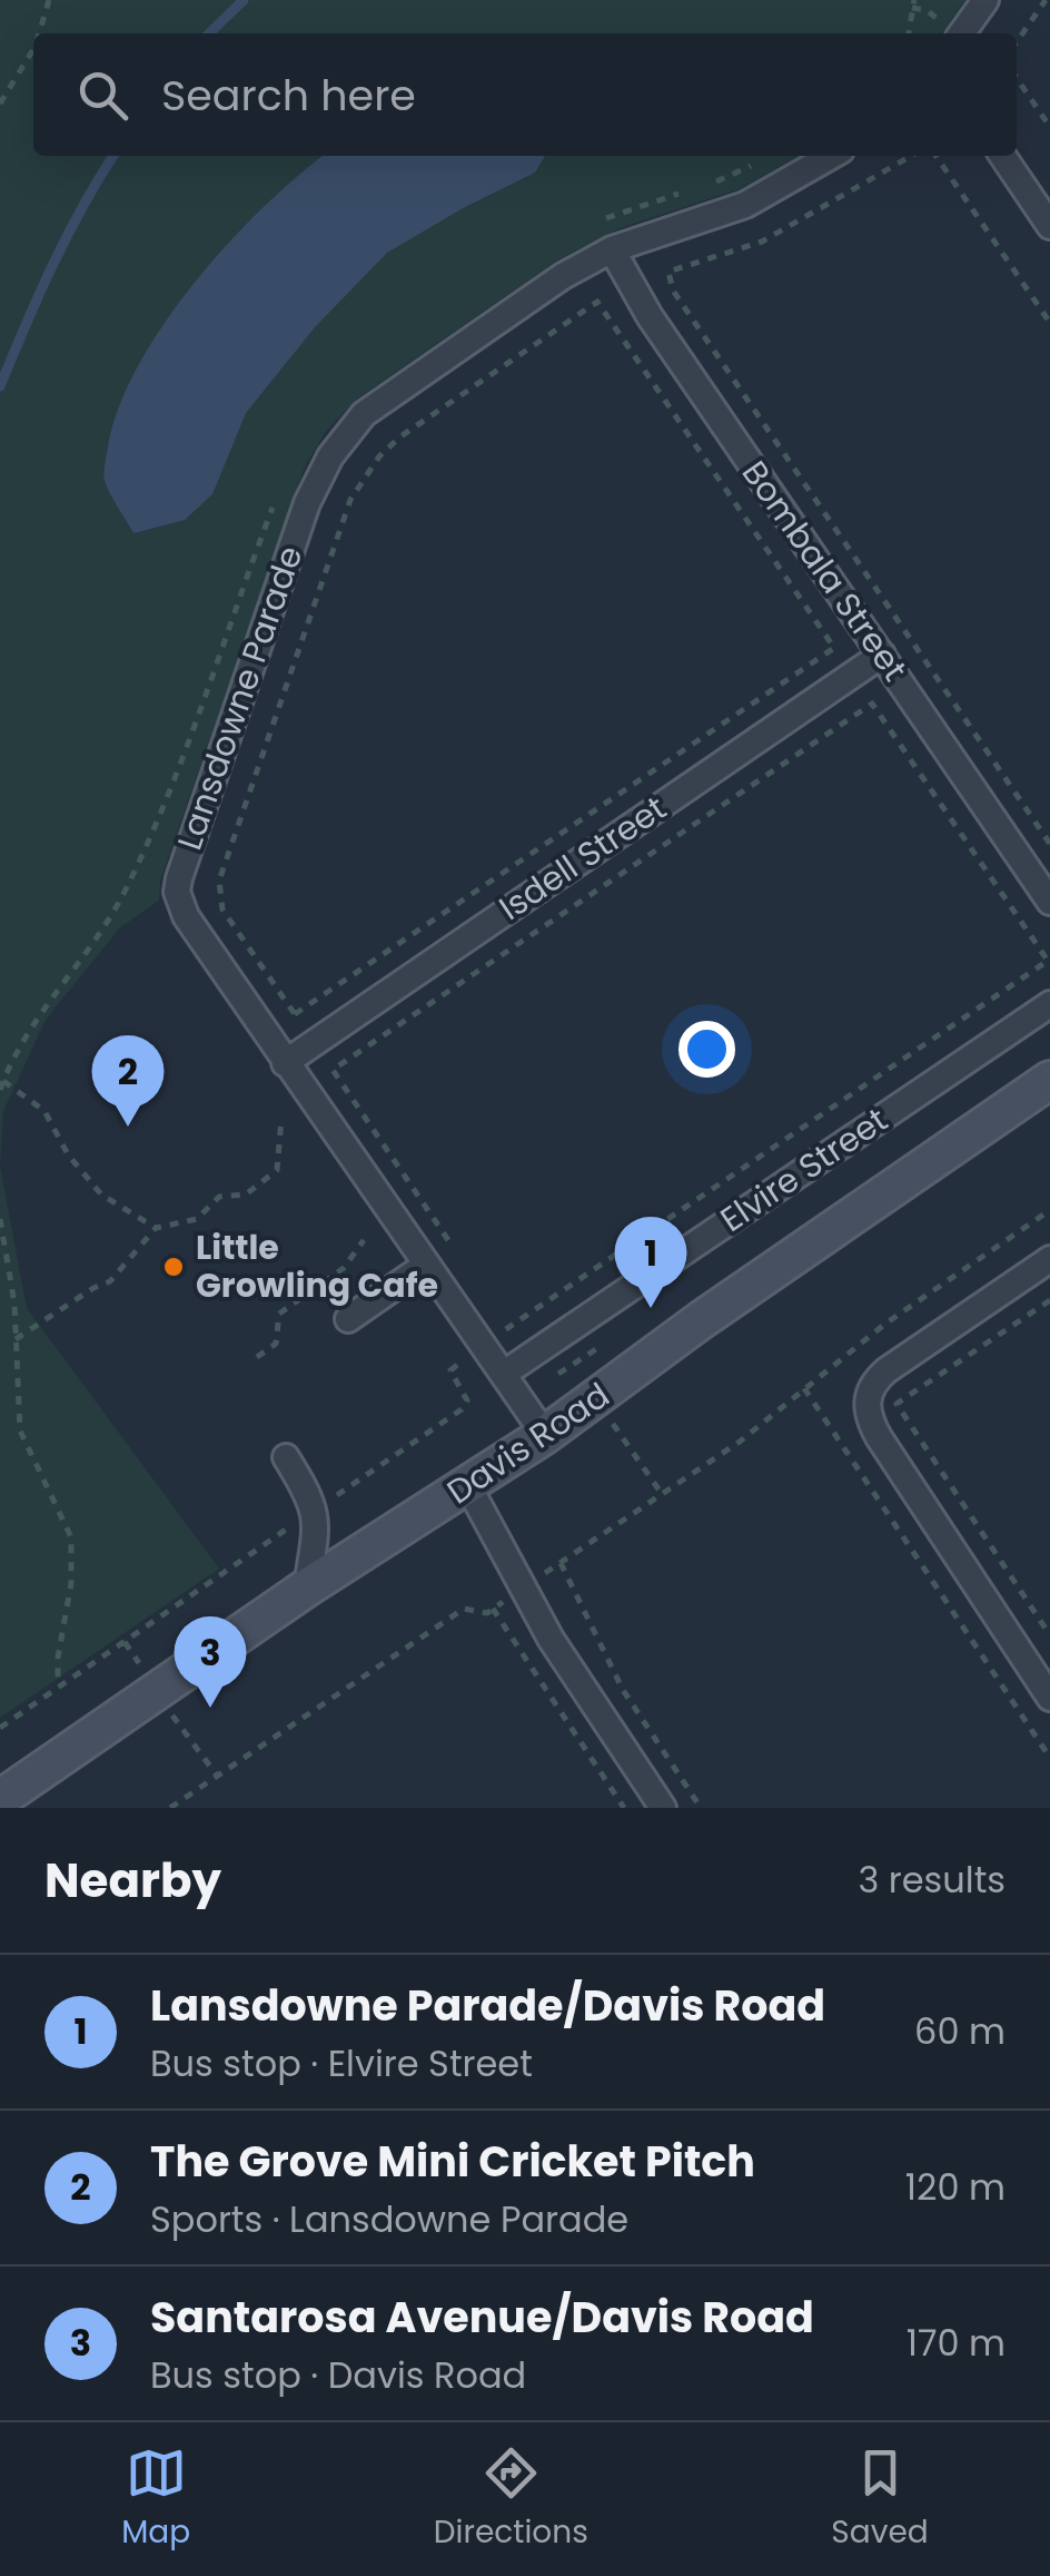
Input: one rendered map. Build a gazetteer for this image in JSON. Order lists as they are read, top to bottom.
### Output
{
  "streets": {
    "street": [
      "Bombala Street",
      "Lansdowne Parade",
      "Isdell Street",
      "Elvire Street",
      "Davis Road"
    ]
  },
  "crossings": [
    ["Bombala Street", "Lansdowne Parade"],
    ["Bombala Street", "Isdell Street"],
    ["Lansdowne Parade", "Isdell Street"],
    ["Lansdowne Parade", "Elvire Street"],
    ["Lansdowne Parade", "Davis Road"]
  ],
  "places": ["Little Growling Cafe"],
  "page": {
    "search": "Search here",
    "pins": ["2", "1", "3"],
    "heading": ["Nearby", "3 results"],
    "list": [
      {
        "mark": "1",
        "name": "Lansdowne Parade/Davis Road",
        "note": "Bus stop · Elvire Street",
        "value": "60 m"
      },
      {
        "mark": "2",
        "name": "The Grove Mini Cricket Pitch",
        "note": "Sports · Lansdowne Parade",
        "value": "120 m"
      },
      {
        "mark": "3",
        "name": "Santarosa Avenue/Davis Road",
        "note": "Bus stop · Davis Road",
        "value": "170 m"
      }
    ],
    "nav": ["Map", "Directions", "Saved"]
  }
}
